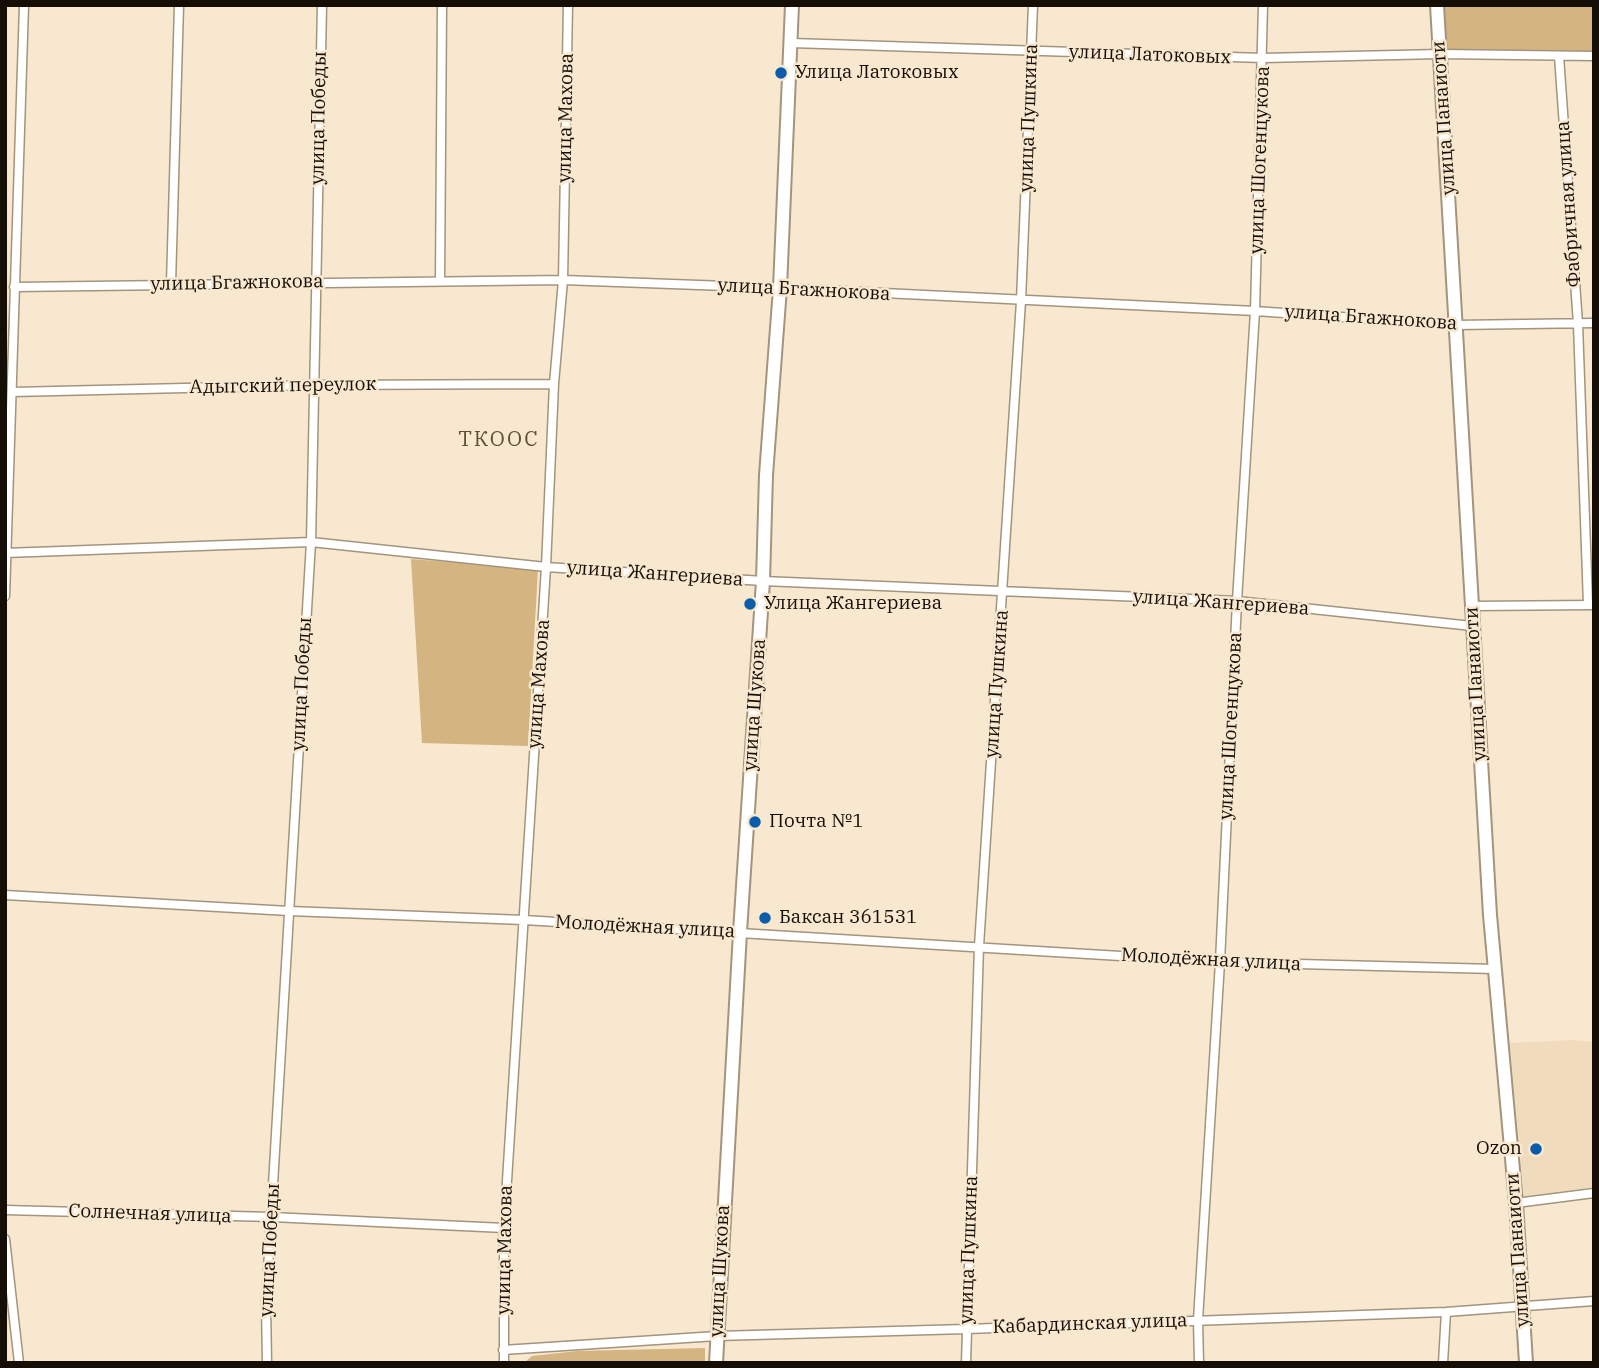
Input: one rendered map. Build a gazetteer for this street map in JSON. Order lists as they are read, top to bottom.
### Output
{
  "streets": {
    "street": [
      "улица Латоковых",
      "улица Победы",
      "улица Махова",
      "улица Пушкина",
      "улица Панаиоти",
      "улица Шогенцукова",
      "Фабричная улица",
      "улица Бгажнокова",
      "Адыгский переулок",
      "улица Жангериева",
      "улица Шукова",
      "Молодёжная улица",
      "Солнечная улица",
      "Кабардинская улица"
    ]
  },
  "crossings": [
    ["улица Латоковых", "улица Пушкина"],
    ["улица Латоковых", "улица Панаиоти"],
    ["улица Латоковых", "улица Шогенцукова"],
    ["улица Латоковых", "Фабричная улица"],
    ["улица Латоковых", "улица Шукова"],
    ["улица Победы", "улица Бгажнокова"],
    ["улица Победы", "Адыгский переулок"],
    ["улица Победы", "улица Жангериева"],
    ["улица Победы", "Молодёжная улица"],
    ["улица Победы", "Солнечная улица"],
    ["улица Махова", "улица Бгажнокова"],
    ["улица Махова", "Адыгский переулок"],
    ["улица Махова", "улица Жангериева"],
    ["улица Махова", "Молодёжная улица"],
    ["улица Махова", "Солнечная улица"],
    ["улица Махова", "Кабардинская улица"],
    ["улица Пушкина", "улица Бгажнокова"],
    ["улица Пушкина", "улица Жангериева"],
    ["улица Пушкина", "Молодёжная улица"],
    ["улица Пушкина", "Кабардинская улица"],
    ["улица Панаиоти", "улица Бгажнокова"],
    ["улица Панаиоти", "улица Жангериева"],
    ["улица Панаиоти", "Молодёжная улица"],
    ["улица Панаиоти", "Кабардинская улица"],
    ["улица Шогенцукова", "улица Бгажнокова"],
    ["улица Шогенцукова", "улица Жангериева"],
    ["улица Шогенцукова", "Молодёжная улица"],
    ["улица Шогенцукова", "Кабардинская улица"],
    ["Фабричная улица", "улица Бгажнокова"],
    ["улица Бгажнокова", "улица Шукова"],
    ["улица Жангериева", "улица Шукова"],
    ["улица Шукова", "Молодёжная улица"],
    ["улица Шукова", "Кабардинская улица"]
  ],
  "districts": ["ТКООС"],
  "places": [
    "Улица Латоковых",
    "Улица Жангериева",
    "Почта №1",
    "Баксан 361531",
    "Ozon"
  ]
}
